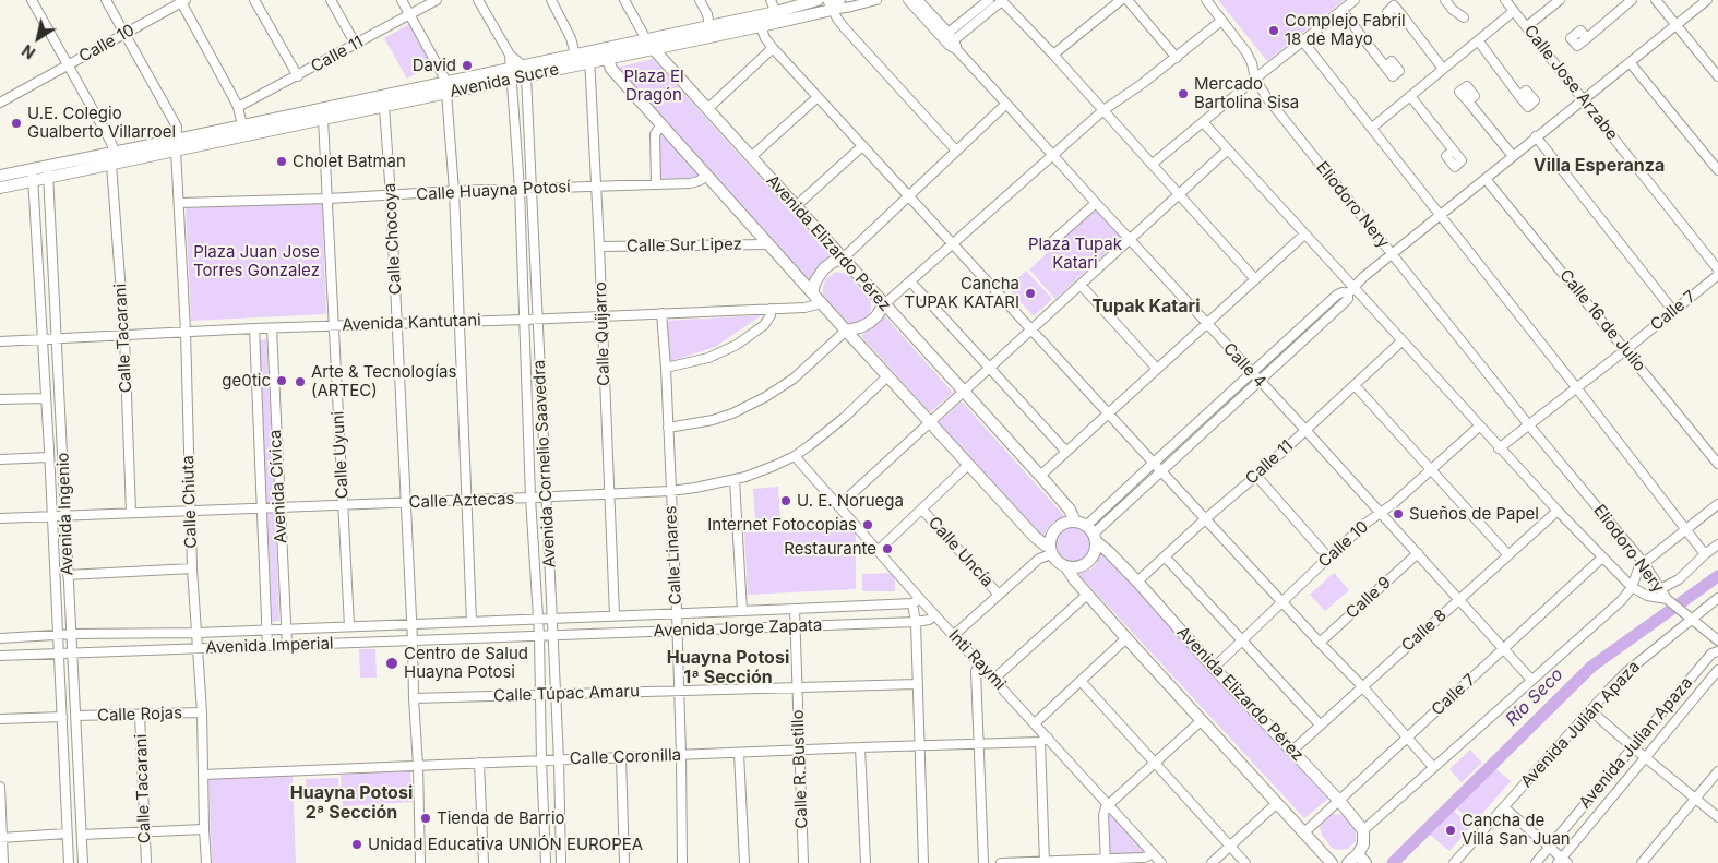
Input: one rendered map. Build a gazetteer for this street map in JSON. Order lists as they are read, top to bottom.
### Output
{
  "streets": {
    "main road": ["Avenida Sucre", "Avenida Elizardo Pérez"],
    "street": [
      "Calle 10",
      "Calle 11",
      "Calle Jose Arzabe",
      "Calle Huayna Potosí",
      "Eliodoro Nery",
      "Calle Chocoya",
      "Calle Sur Lipez",
      "Calle 7",
      "Calle 16 de Julio",
      "Avenida Kantutani",
      "Calle Quijarro",
      "Calle Tacarani",
      "Calle 4",
      "Calle Uyuni",
      "Avenida Cornelio Saavedra",
      "Avenida Cívica",
      "Calle Aztecas",
      "Calle Chiuta",
      "Avenida Ingenio",
      "Calle Uncía",
      "Calle Linares",
      "Calle 9",
      "Avenida Jorge Zapata",
      "Calle 8",
      "Avenida Imperial",
      "Inti Raymi",
      "Calle Túpac Amaru",
      "Calle Rojas",
      "Avenida Julián Apaza",
      "Avenida Julian Apaza",
      "Calle Coronilla",
      "Calle R. Bustillo"
    ]
  },
  "crossings": [
    ["Calle 10", "Eliodoro Nery"],
    ["Calle 10", "Avenida Elizardo Pérez"],
    ["Calle 10", "Calle 4"],
    ["Calle 10", "Calle Chiuta"],
    ["Calle 11", "Eliodoro Nery"],
    ["Calle 11", "Avenida Elizardo Pérez"],
    ["Calle 11", "Calle 4"],
    ["Avenida Sucre", "Calle Chocoya"],
    ["Avenida Sucre", "Avenida Elizardo Pérez"],
    ["Avenida Sucre", "Calle Quijarro"],
    ["Avenida Sucre", "Calle Uyuni"],
    ["Avenida Sucre", "Avenida Cornelio Saavedra"],
    ["Avenida Sucre", "Calle Chiuta"],
    ["Calle Huayna Potosí", "Calle Chocoya"],
    ["Calle Huayna Potosí", "Calle Quijarro"],
    ["Calle Huayna Potosí", "Calle Uyuni"],
    ["Calle Huayna Potosí", "Avenida Cornelio Saavedra"],
    ["Calle Huayna Potosí", "Calle Chiuta"],
    ["Eliodoro Nery", "Calle 7"],
    ["Eliodoro Nery", "Calle 8"],
    ["Calle Chocoya", "Avenida Kantutani"],
    ["Calle Chocoya", "Calle Aztecas"],
    ["Calle Chocoya", "Avenida Imperial"],
    ["Calle Chocoya", "Calle Túpac Amaru"],
    ["Calle Chocoya", "Calle Coronilla"],
    ["Avenida Elizardo Pérez", "Calle 7"],
    ["Avenida Elizardo Pérez", "Calle 8"],
    ["Calle Sur Lipez", "Calle Quijarro"],
    ["Calle 7", "Calle 16 de Julio"],
    ["Calle 7", "Calle 4"],
    ["Avenida Kantutani", "Calle Quijarro"],
    ["Avenida Kantutani", "Calle Tacarani"],
    ["Avenida Kantutani", "Calle Uyuni"],
    ["Avenida Kantutani", "Avenida Cornelio Saavedra"],
    ["Avenida Kantutani", "Avenida Cívica"],
    ["Avenida Kantutani", "Calle Chiuta"],
    ["Avenida Kantutani", "Avenida Ingenio"],
    ["Avenida Kantutani", "Calle Linares"],
    ["Calle Quijarro", "Calle Aztecas"],
    ["Calle Quijarro", "Avenida Jorge Zapata"],
    ["Calle Tacarani", "Calle Aztecas"],
    ["Calle Tacarani", "Calle Rojas"],
    ["Calle 4", "Calle 9"],
    ["Calle 4", "Calle 8"],
    ["Calle Uyuni", "Calle Aztecas"],
    ["Calle Uyuni", "Avenida Imperial"],
    ["Avenida Cornelio Saavedra", "Calle Aztecas"],
    ["Avenida Cornelio Saavedra", "Avenida Jorge Zapata"],
    ["Avenida Cornelio Saavedra", "Avenida Imperial"],
    ["Avenida Cornelio Saavedra", "Calle Túpac Amaru"],
    ["Avenida Cornelio Saavedra", "Calle Coronilla"],
    ["Avenida Cívica", "Calle Aztecas"],
    ["Avenida Cívica", "Avenida Imperial"],
    ["Calle Aztecas", "Calle Chiuta"],
    ["Calle Aztecas", "Avenida Ingenio"],
    ["Calle Aztecas", "Calle Linares"],
    ["Calle Aztecas", "Inti Raymi"],
    ["Calle Chiuta", "Avenida Imperial"],
    ["Calle Chiuta", "Calle Rojas"],
    ["Calle Chiuta", "Calle Coronilla"],
    ["Avenida Ingenio", "Avenida Imperial"],
    ["Avenida Ingenio", "Calle Rojas"],
    ["Calle Linares", "Avenida Jorge Zapata"],
    ["Calle Linares", "Calle Túpac Amaru"],
    ["Calle Linares", "Calle Coronilla"],
    ["Avenida Jorge Zapata", "Avenida Imperial"],
    ["Avenida Jorge Zapata", "Inti Raymi"],
    ["Avenida Jorge Zapata", "Calle R. Bustillo"],
    ["Inti Raymi", "Calle Coronilla"],
    ["Calle Túpac Amaru", "Calle R. Bustillo"],
    ["Calle Coronilla", "Calle R. Bustillo"]
  ],
  "districts": [
    "Villa Esperanza",
    "Tupak Katari",
    "Huayna Potosi 1ª Sección",
    "Huayna Potosi 2ª Sección"
  ],
  "water": ["Río Seco"],
  "parks": ["Plaza El Dragón", "Plaza Tupak Katari", "Plaza Juan Jose Torres Gonzalez"],
  "places": [
    "Complejo Fabril 18 de Mayo",
    "David",
    "Mercado Bartolina Sisa",
    "U.E. Colegio Gualberto Villarroel",
    "Cholet Batman",
    "Cancha TUPAK KATARI",
    "ge0tic",
    "Arte & Tecnologías (ARTEC)",
    "U. E. Noruega",
    "Sueños de Papel",
    "Internet Fotocopias",
    "Restaurante",
    "Centro de Salud Huayna Potosi",
    "Tienda de Barrio",
    "Cancha de Villa San Juan",
    "Unidad Educativa UNIÓN EUROPEA"
  ],
  "north": "bottom left"
}
